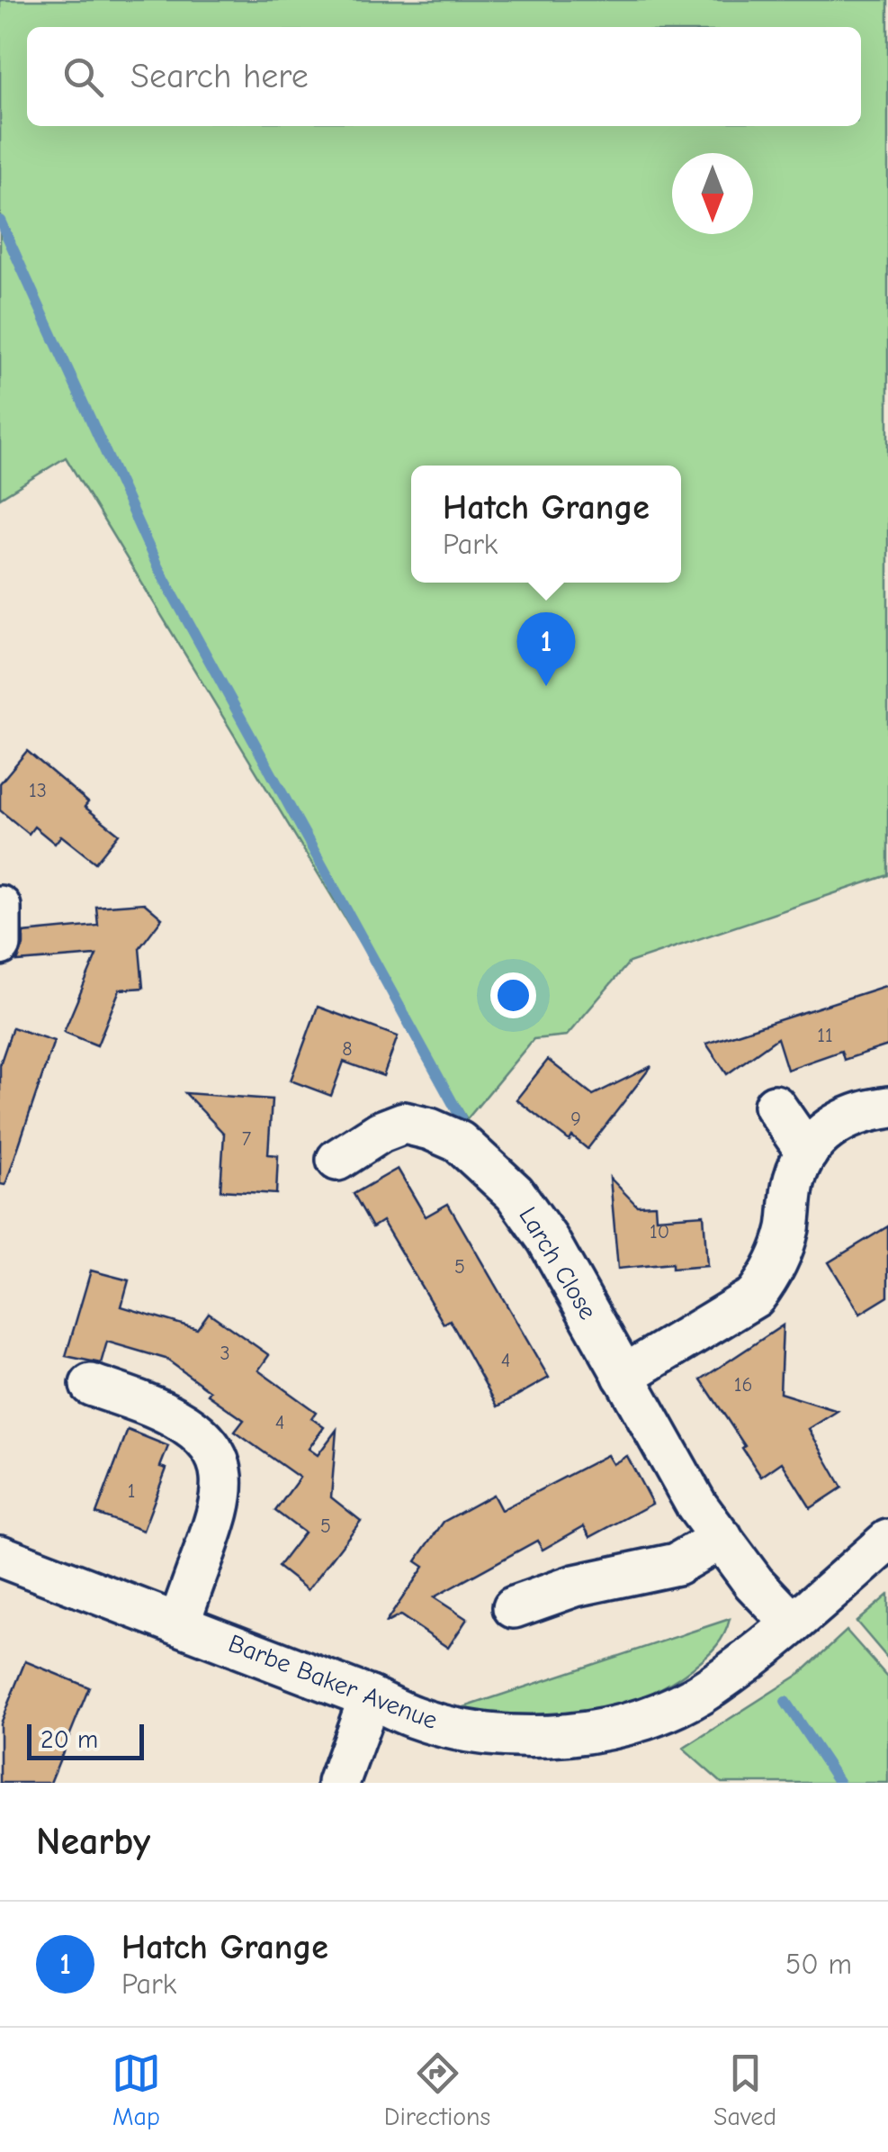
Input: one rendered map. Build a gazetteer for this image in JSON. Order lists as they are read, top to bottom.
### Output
{
  "streets": {
    "street": ["Larch Close", "Barbe Baker Avenue"]
  },
  "crossings": [
    ["Larch Close", "Barbe Baker Avenue"]
  ],
  "house_numbers": [
    "13",
    "11",
    "8",
    "9",
    "7",
    "10",
    "5",
    "3",
    "4",
    "16",
    "4",
    "1",
    "5"
  ],
  "scale_bar": "20 m",
  "north": "bottom",
  "page": {
    "search": "Search here",
    "popup": ["Hatch Grange", "Park"],
    "pins": "1",
    "scale": "20 m",
    "heading": "Nearby",
    "list": [
      {
        "mark": "1",
        "name": "Hatch Grange",
        "note": "Park",
        "value": "50 m"
      }
    ],
    "nav": ["Map", "Directions", "Saved"]
  }
}
